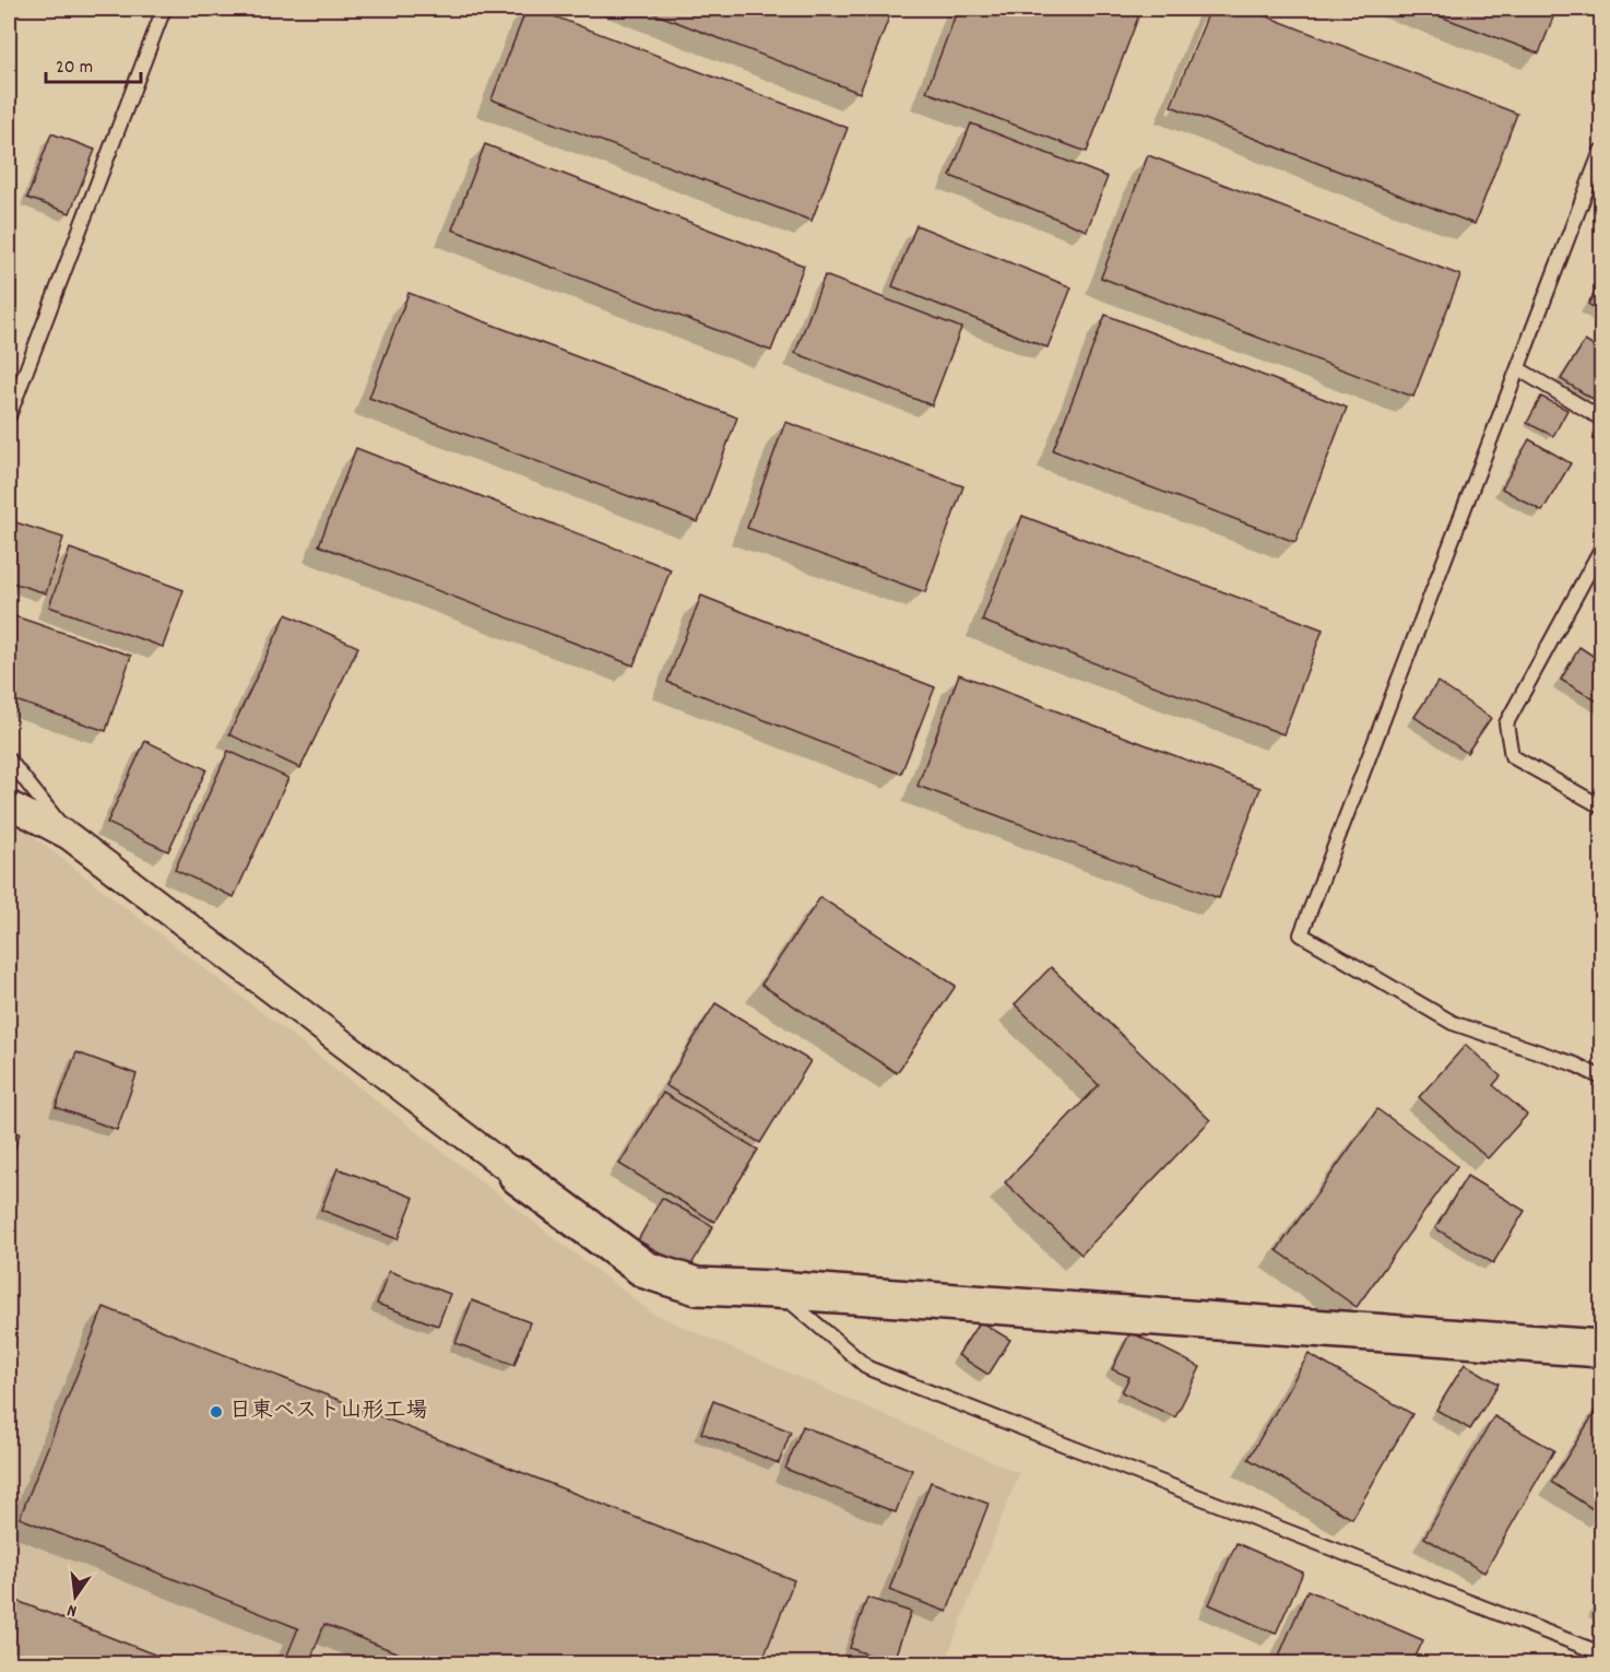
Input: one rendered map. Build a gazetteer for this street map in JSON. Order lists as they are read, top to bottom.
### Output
{
  "places": ["日東ベスト山形工場"],
  "scale_bar": "20 m",
  "north": "bottom"
}
